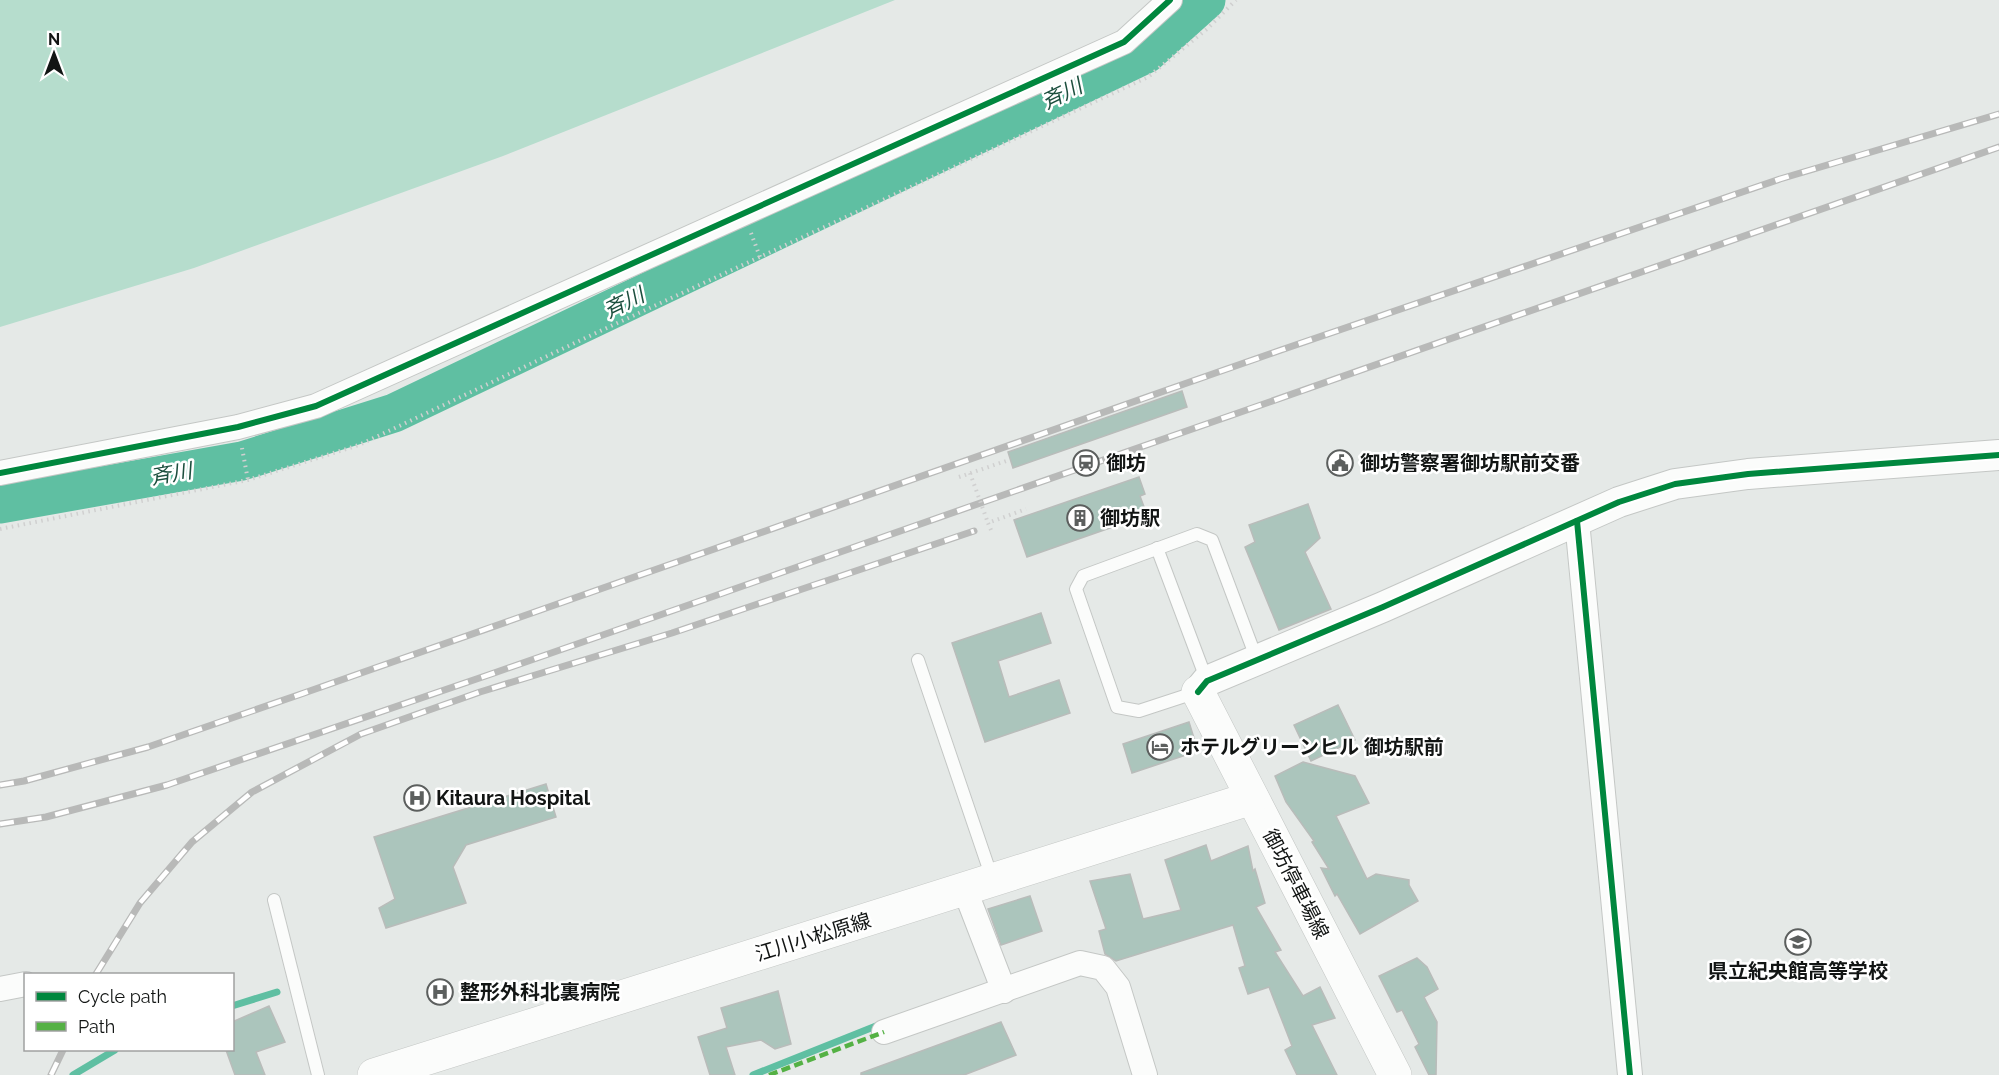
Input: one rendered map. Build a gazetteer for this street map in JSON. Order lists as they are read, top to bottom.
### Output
{
  "streets": {
    "main road": ["御坊停車場線", "江川小松原線"]
  },
  "crossings": [
    ["御坊停車場線", "江川小松原線"]
  ],
  "water": ["斉川"],
  "places": {
    "station": ["御坊"],
    "public building": ["御坊警察署御坊駅前交番"],
    "building": ["御坊駅"],
    "hotel": ["ホテルグリーンヒル 御坊駅前"],
    "hospital": ["Kitaura Hospital", "整形外科北裏病院"],
    "school or university": ["県立紀央館高等学校"]
  },
  "legend": ["Cycle path", "Path"],
  "north": "top"
}
